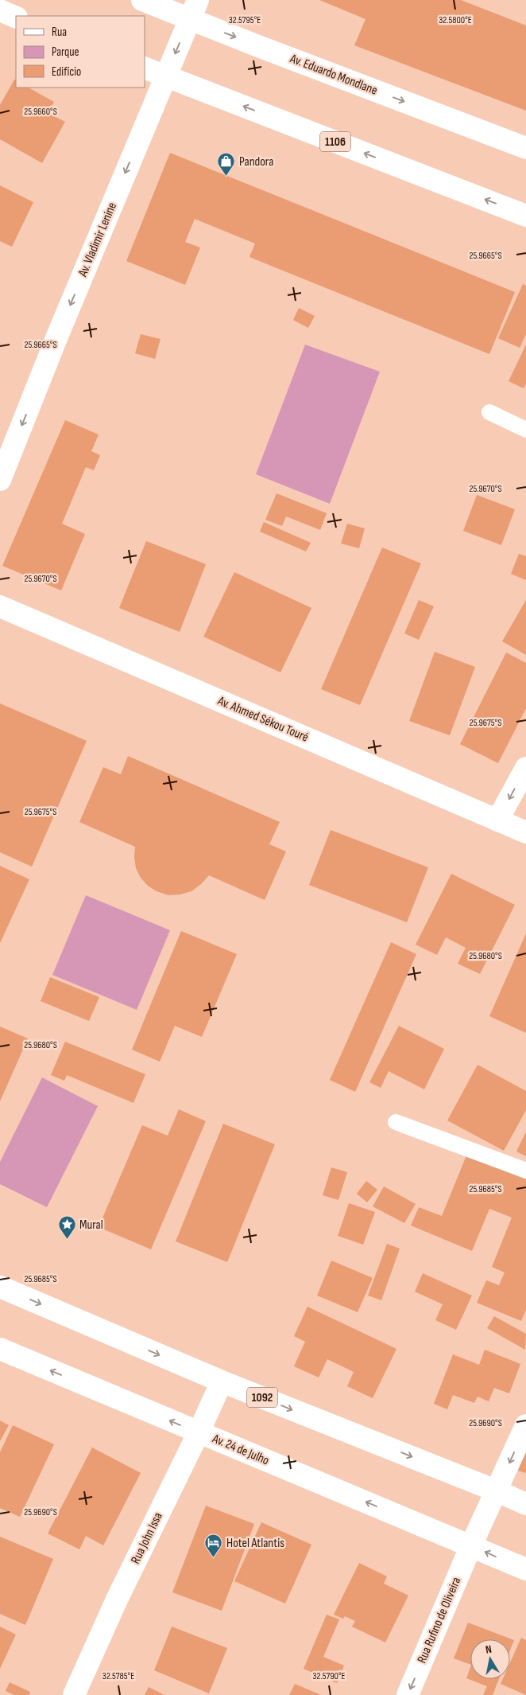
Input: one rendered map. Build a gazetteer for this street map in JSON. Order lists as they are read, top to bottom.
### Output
{
  "streets": {
    "main road": [
      "Av. Eduardo Mondlane",
      "1106",
      "Av. Vladimir Lenine",
      "Av. Ahmed Sékou Touré",
      "1092",
      "Av. 24 de Julho",
      "Rua John Issa",
      "Rua Rufino de Oliveira"
    ]
  },
  "crossings": [
    ["Av. Eduardo Mondlane", "Av. Vladimir Lenine"],
    ["1106", "Av. Vladimir Lenine"],
    ["1092", "Rua John Issa"],
    ["1092", "Rua Rufino de Oliveira"],
    ["Av. 24 de Julho", "Rua John Issa"],
    ["Av. 24 de Julho", "Rua Rufino de Oliveira"]
  ],
  "one_way": ["Av. Vladimir Lenine", "Rua Rufino de Oliveira"],
  "places": {
    "shop": ["Pandora"],
    "place": ["Mural"],
    "hotel": ["Hotel Atlantis"]
  },
  "legend": ["Rua", "Parque", "Edifício"],
  "north": "top",
  "coordinates": [
    "32.5795°E",
    "32.5800°E",
    "25.9660°S",
    "25.9665°S",
    "25.9670°S",
    "25.9675°S",
    "25.9680°S",
    "25.9685°S",
    "25.9690°S",
    "32.5785°E",
    "32.5790°E"
  ]
}
